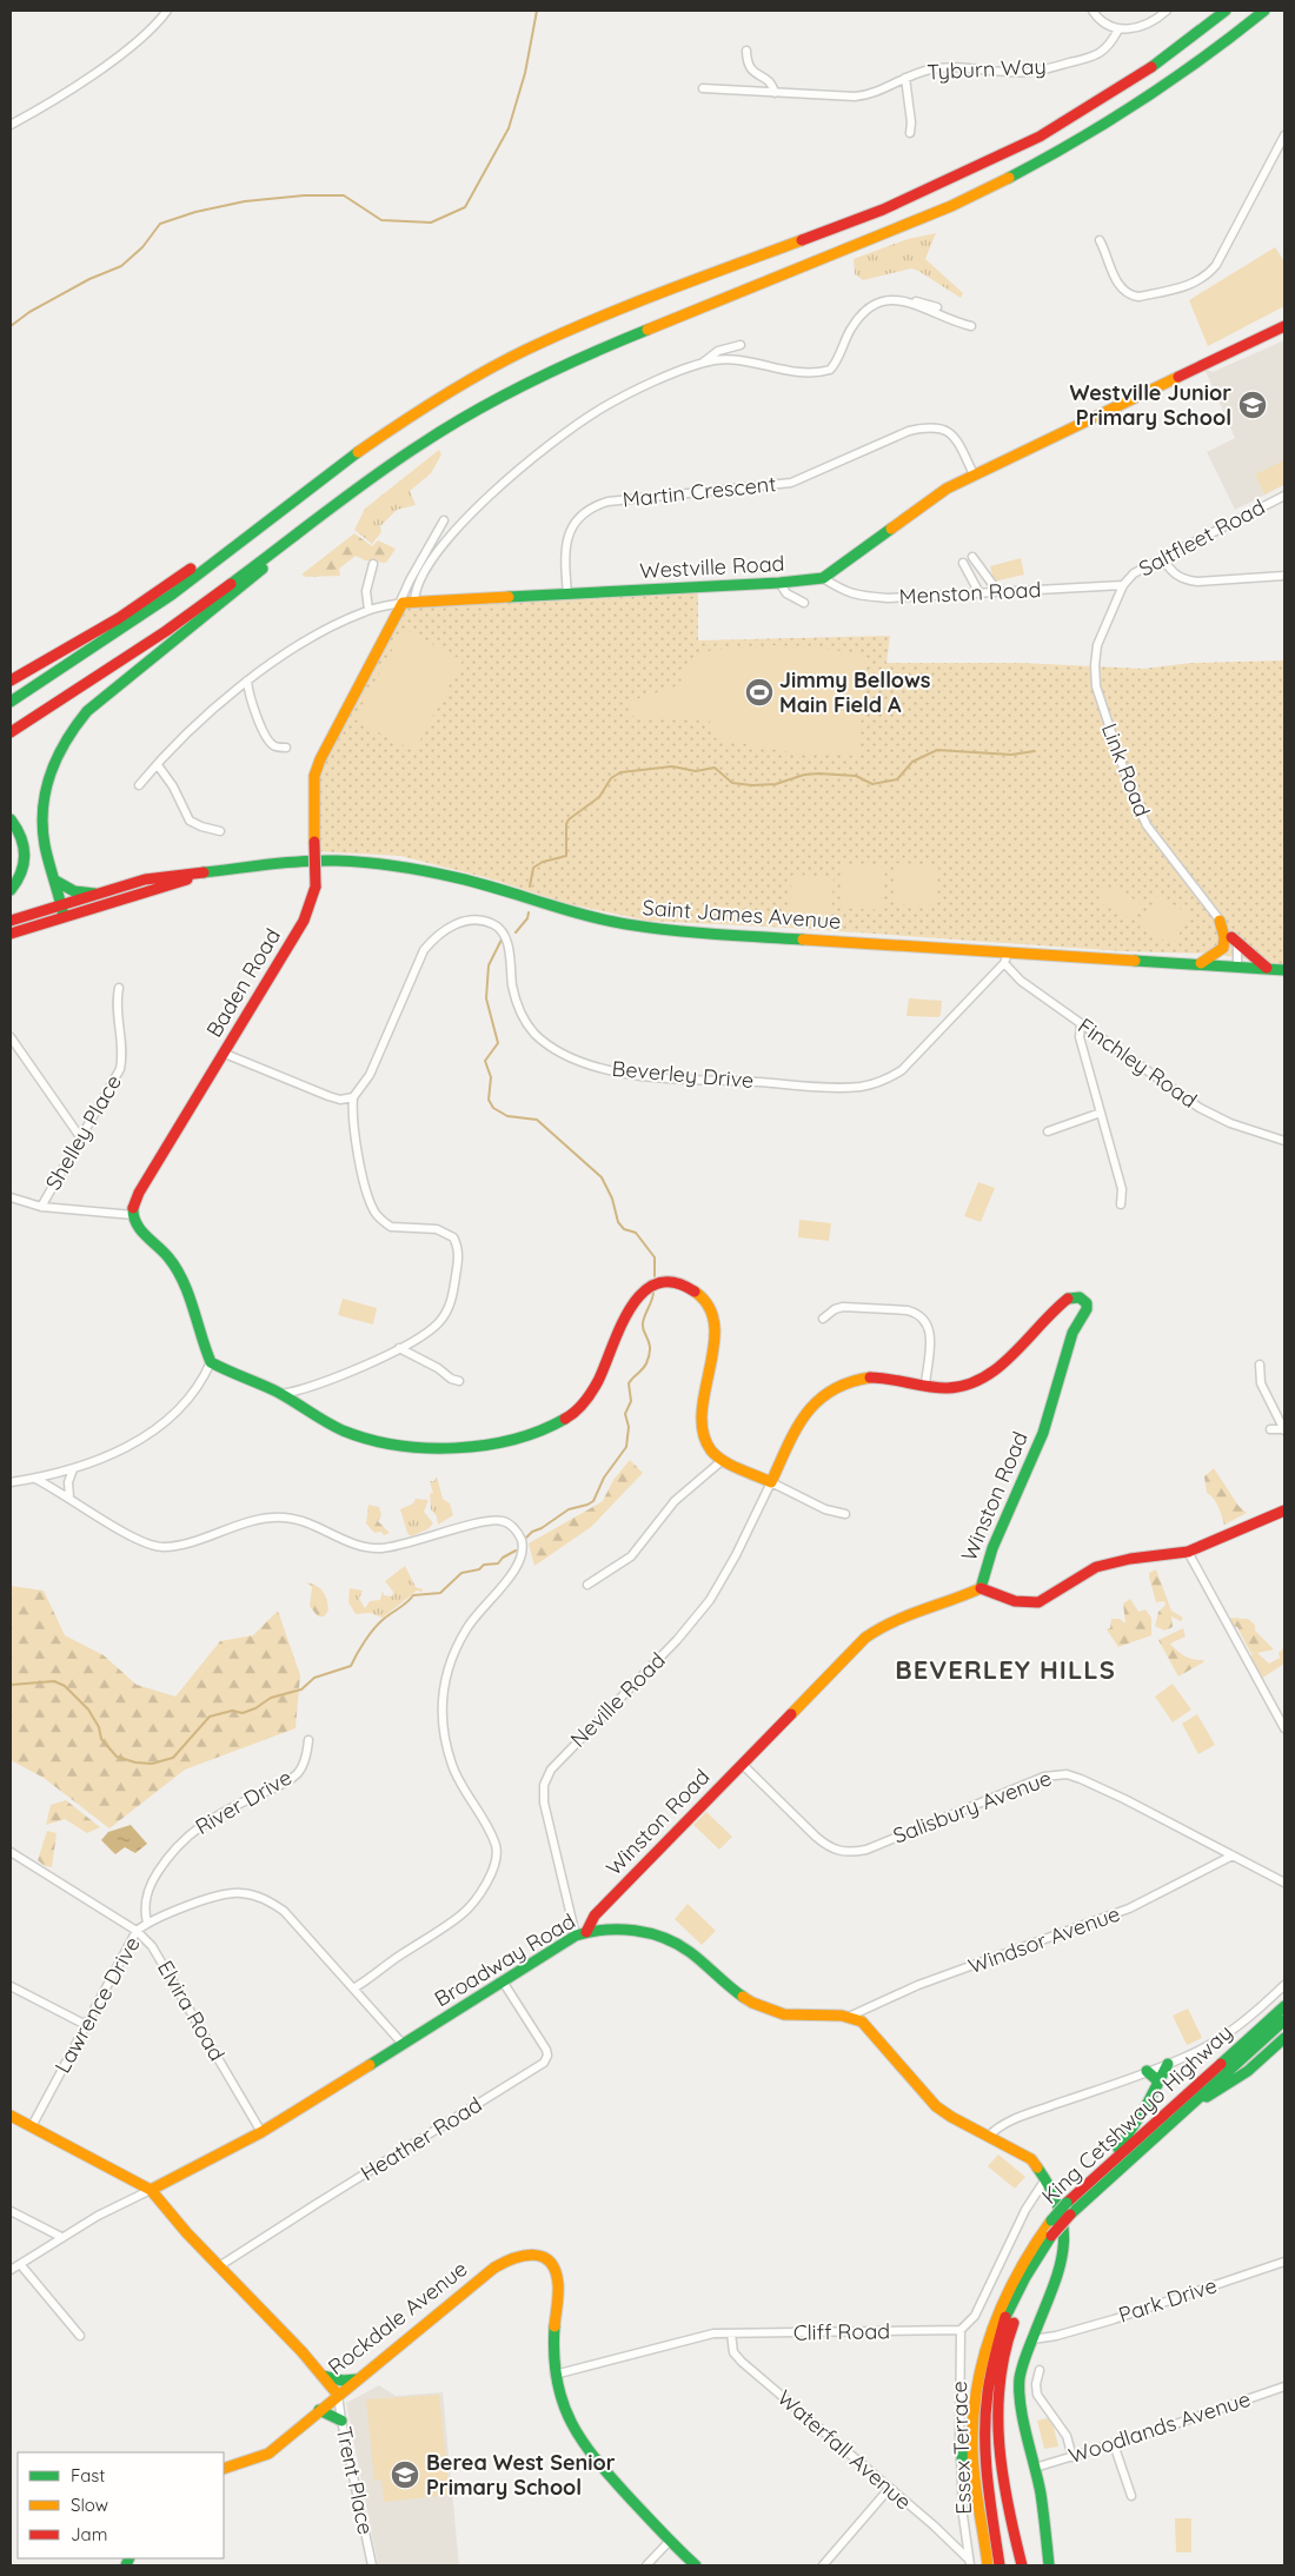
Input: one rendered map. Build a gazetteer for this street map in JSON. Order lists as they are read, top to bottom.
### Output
{
  "streets": {
    "main road": [
      "Westville Road",
      "Saint James Avenue",
      "Baden Road",
      "Winston Road",
      "Broadway Road",
      "King Cetshwayo Highway",
      "Rockdale Avenue"
    ],
    "street": [
      "Tyburn Way",
      "Martin Crescent",
      "Saltfleet Road",
      "Menston Road",
      "Link Road",
      "Finchley Road",
      "Beverley Drive",
      "Shelley Place",
      "Neville Road",
      "River Drive",
      "Salisbury Avenue",
      "Windsor Avenue",
      "Lawrence Drive",
      "Elvira Road",
      "Heather Road",
      "Park Drive",
      "Cliff Road",
      "Woodlands Avenue",
      "Essex Terrace",
      "Waterfall Avenue",
      "Trent Place"
    ]
  },
  "crossings": [
    ["Martin Crescent", "Westville Road"],
    ["Saltfleet Road", "Menston Road"],
    ["Saltfleet Road", "Link Road"],
    ["Westville Road", "Menston Road"],
    ["Westville Road", "Baden Road"],
    ["Menston Road", "Link Road"],
    ["Link Road", "Saint James Avenue"],
    ["Saint James Avenue", "Finchley Road"],
    ["Saint James Avenue", "Beverley Drive"],
    ["Finchley Road", "Beverley Drive"],
    ["Winston Road", "Neville Road"],
    ["Winston Road", "Salisbury Avenue"],
    ["Winston Road", "Broadway Road"],
    ["Neville Road", "Broadway Road"],
    ["River Drive", "Lawrence Drive"],
    ["Salisbury Avenue", "Windsor Avenue"],
    ["Windsor Avenue", "Broadway Road"],
    ["Broadway Road", "Lawrence Drive"],
    ["Broadway Road", "Elvira Road"],
    ["Broadway Road", "Heather Road"],
    ["Broadway Road", "Rockdale Avenue"],
    ["Lawrence Drive", "Elvira Road"],
    ["Lawrence Drive", "Rockdale Avenue"],
    ["Heather Road", "Rockdale Avenue"],
    ["Rockdale Avenue", "Cliff Road"],
    ["Rockdale Avenue", "Trent Place"],
    ["Cliff Road", "Essex Terrace"],
    ["Cliff Road", "Waterfall Avenue"],
    ["Essex Terrace", "Waterfall Avenue"]
  ],
  "districts": ["BEVERLEY HILLS"],
  "places": {
    "school or university": ["Westville Junior Primary School", "Berea West Senior Primary School"],
    "sports": ["Jimmy Bellows Main Field A"]
  },
  "legend": ["Fast", "Slow", "Jam"]
}
